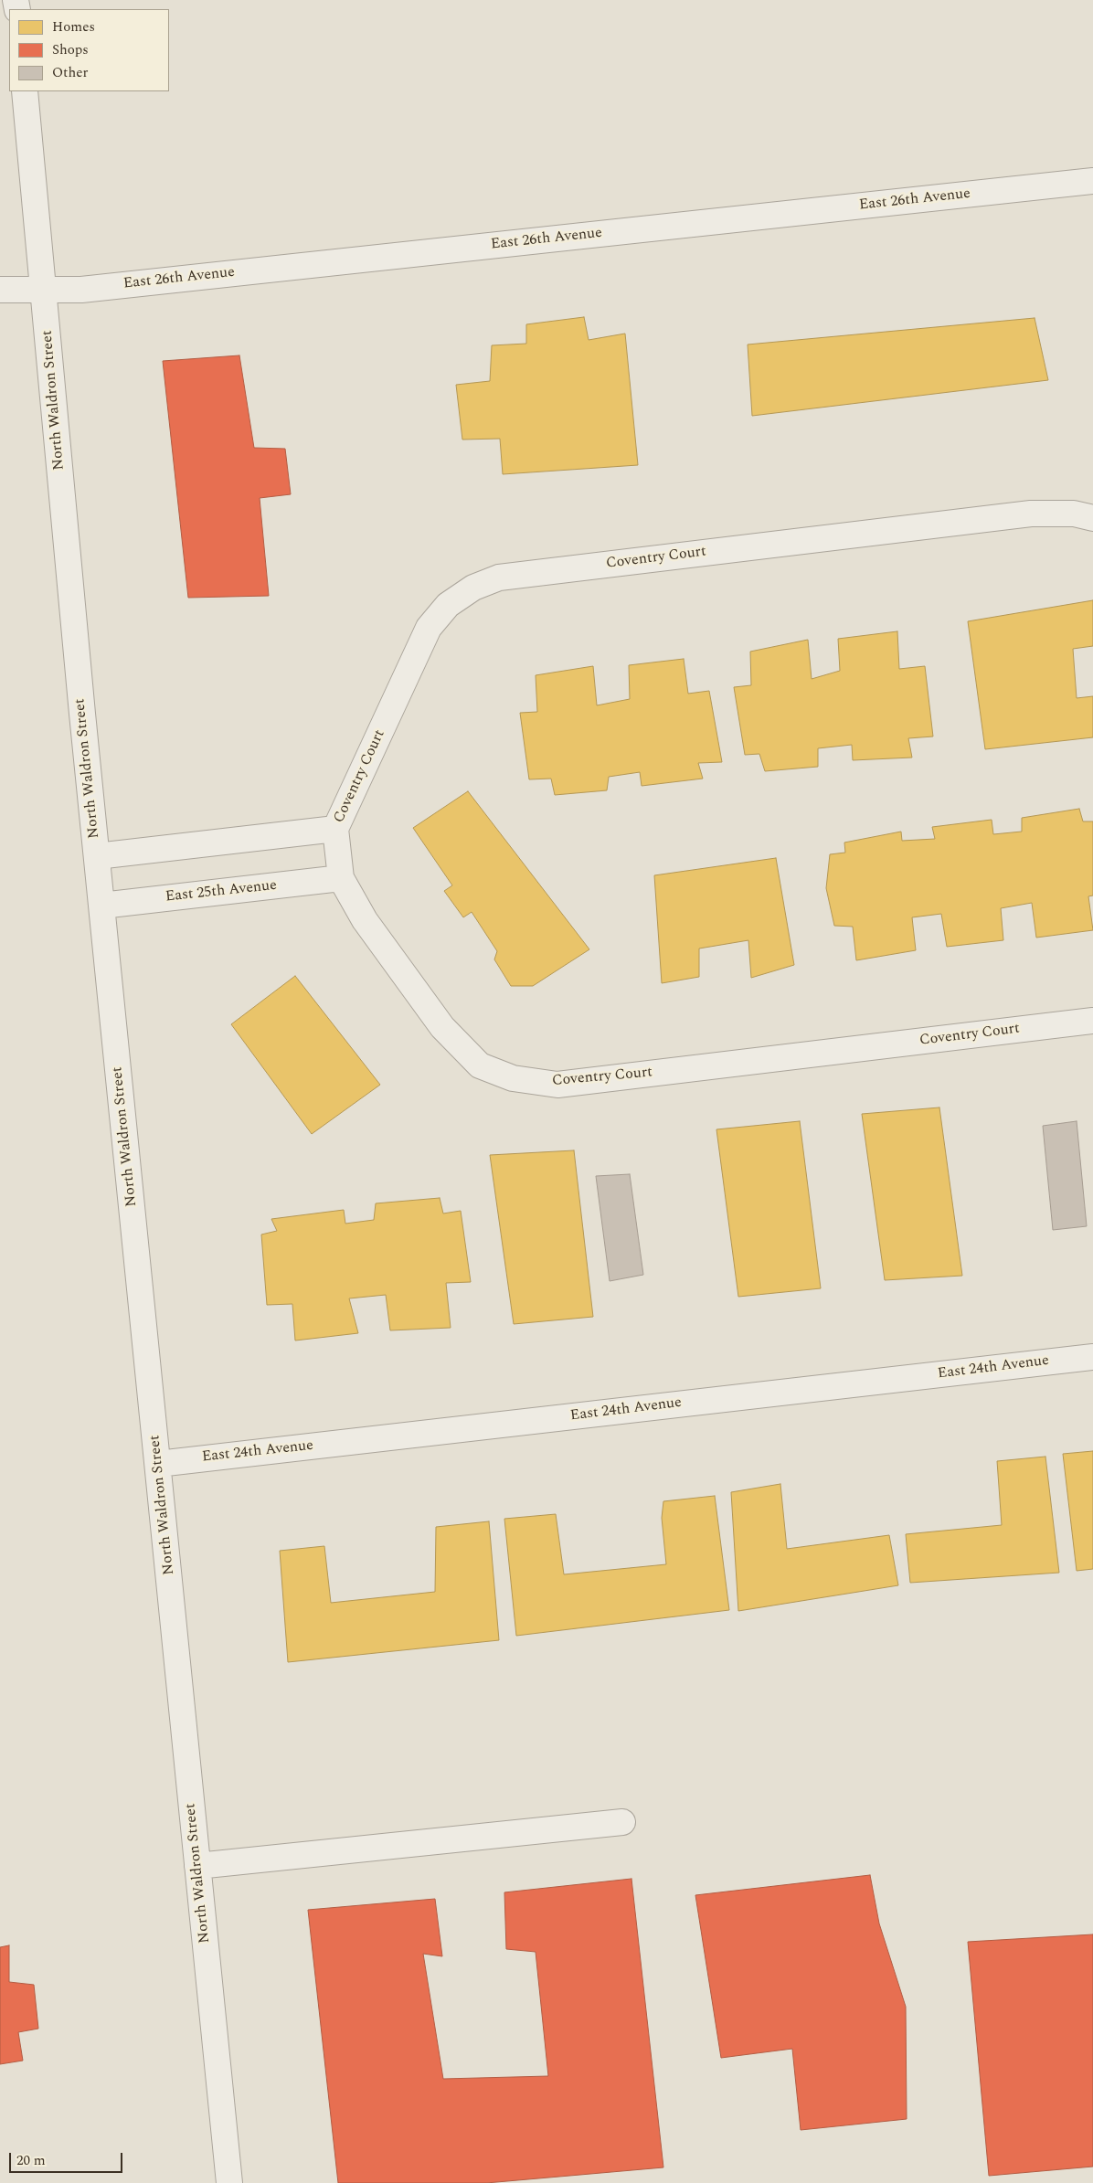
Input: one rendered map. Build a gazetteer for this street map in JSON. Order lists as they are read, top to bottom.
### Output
{
  "streets": {
    "street": [
      "East 26th Avenue",
      "North Waldron Street",
      "Coventry Court",
      "East 25th Avenue",
      "East 24th Avenue"
    ]
  },
  "crossings": [
    ["East 26th Avenue", "North Waldron Street"],
    ["North Waldron Street", "East 25th Avenue"],
    ["North Waldron Street", "East 24th Avenue"],
    ["Coventry Court", "East 25th Avenue"]
  ],
  "legend": ["Homes", "Shops", "Other"],
  "scale_bar": "20 m"
}
